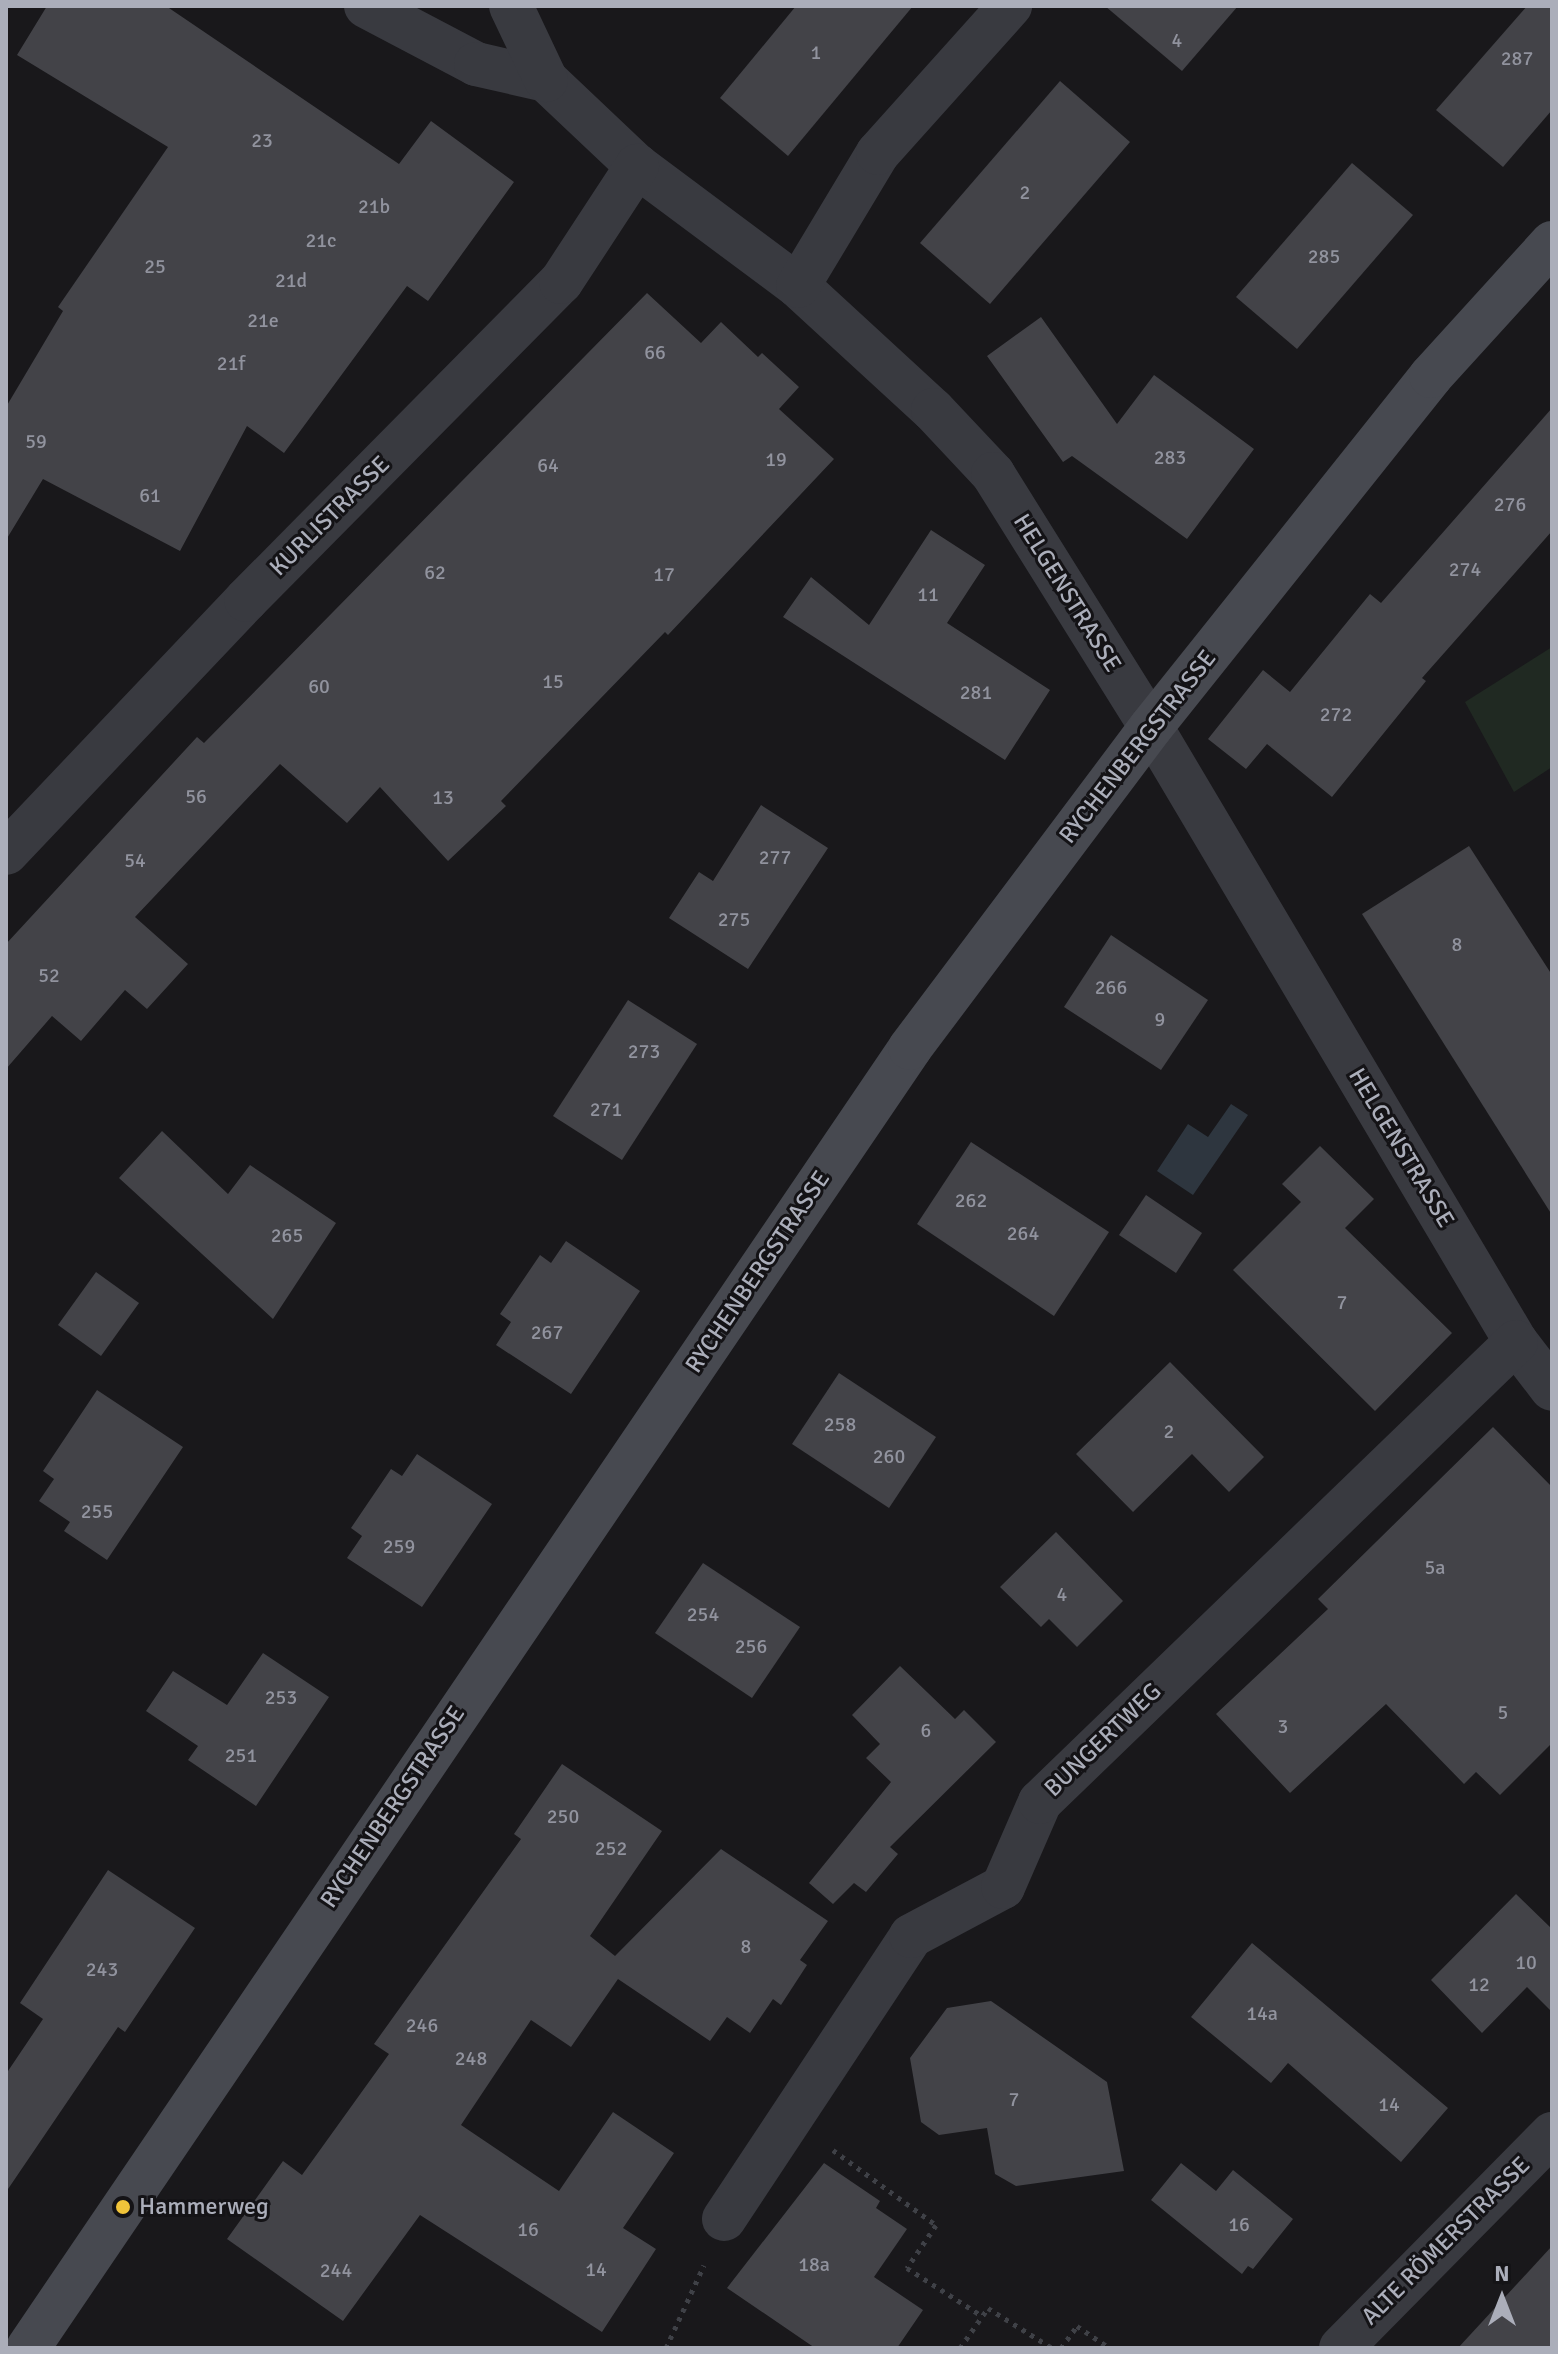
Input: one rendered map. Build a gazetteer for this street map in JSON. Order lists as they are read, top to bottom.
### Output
{
  "streets": {
    "street": [
      "KURLISTRASSE",
      "HELGENSTRASSE",
      "RYCHENBERGSTRASSE",
      "BUNGERTWEG",
      "ALTE RÖMERSTRASSE"
    ]
  },
  "crossings": [
    ["KURLISTRASSE", "HELGENSTRASSE"],
    ["HELGENSTRASSE", "RYCHENBERGSTRASSE"],
    ["HELGENSTRASSE", "BUNGERTWEG"]
  ],
  "places": ["Hammerweg"],
  "house_numbers": [
    "4",
    "1",
    "287",
    "23",
    "2",
    "21b",
    "21c",
    "285",
    "25",
    "21d",
    "21e",
    "66",
    "21f",
    "59",
    "283",
    "19",
    "64",
    "61",
    "276",
    "274",
    "62",
    "17",
    "11",
    "15",
    "60",
    "281",
    "272",
    "56",
    "13",
    "277",
    "54",
    "275",
    "8",
    "52",
    "266",
    "9",
    "273",
    "271",
    "262",
    "264",
    "265",
    "7",
    "267",
    "258",
    "2",
    "260",
    "255",
    "259",
    "5a",
    "4",
    "254",
    "256",
    "253",
    "5",
    "3",
    "6",
    "251",
    "250",
    "252",
    "8",
    "10",
    "243",
    "12",
    "14a",
    "246",
    "248",
    "7",
    "14",
    "16",
    "16",
    "18a",
    "14",
    "244"
  ],
  "north": "top"
}
